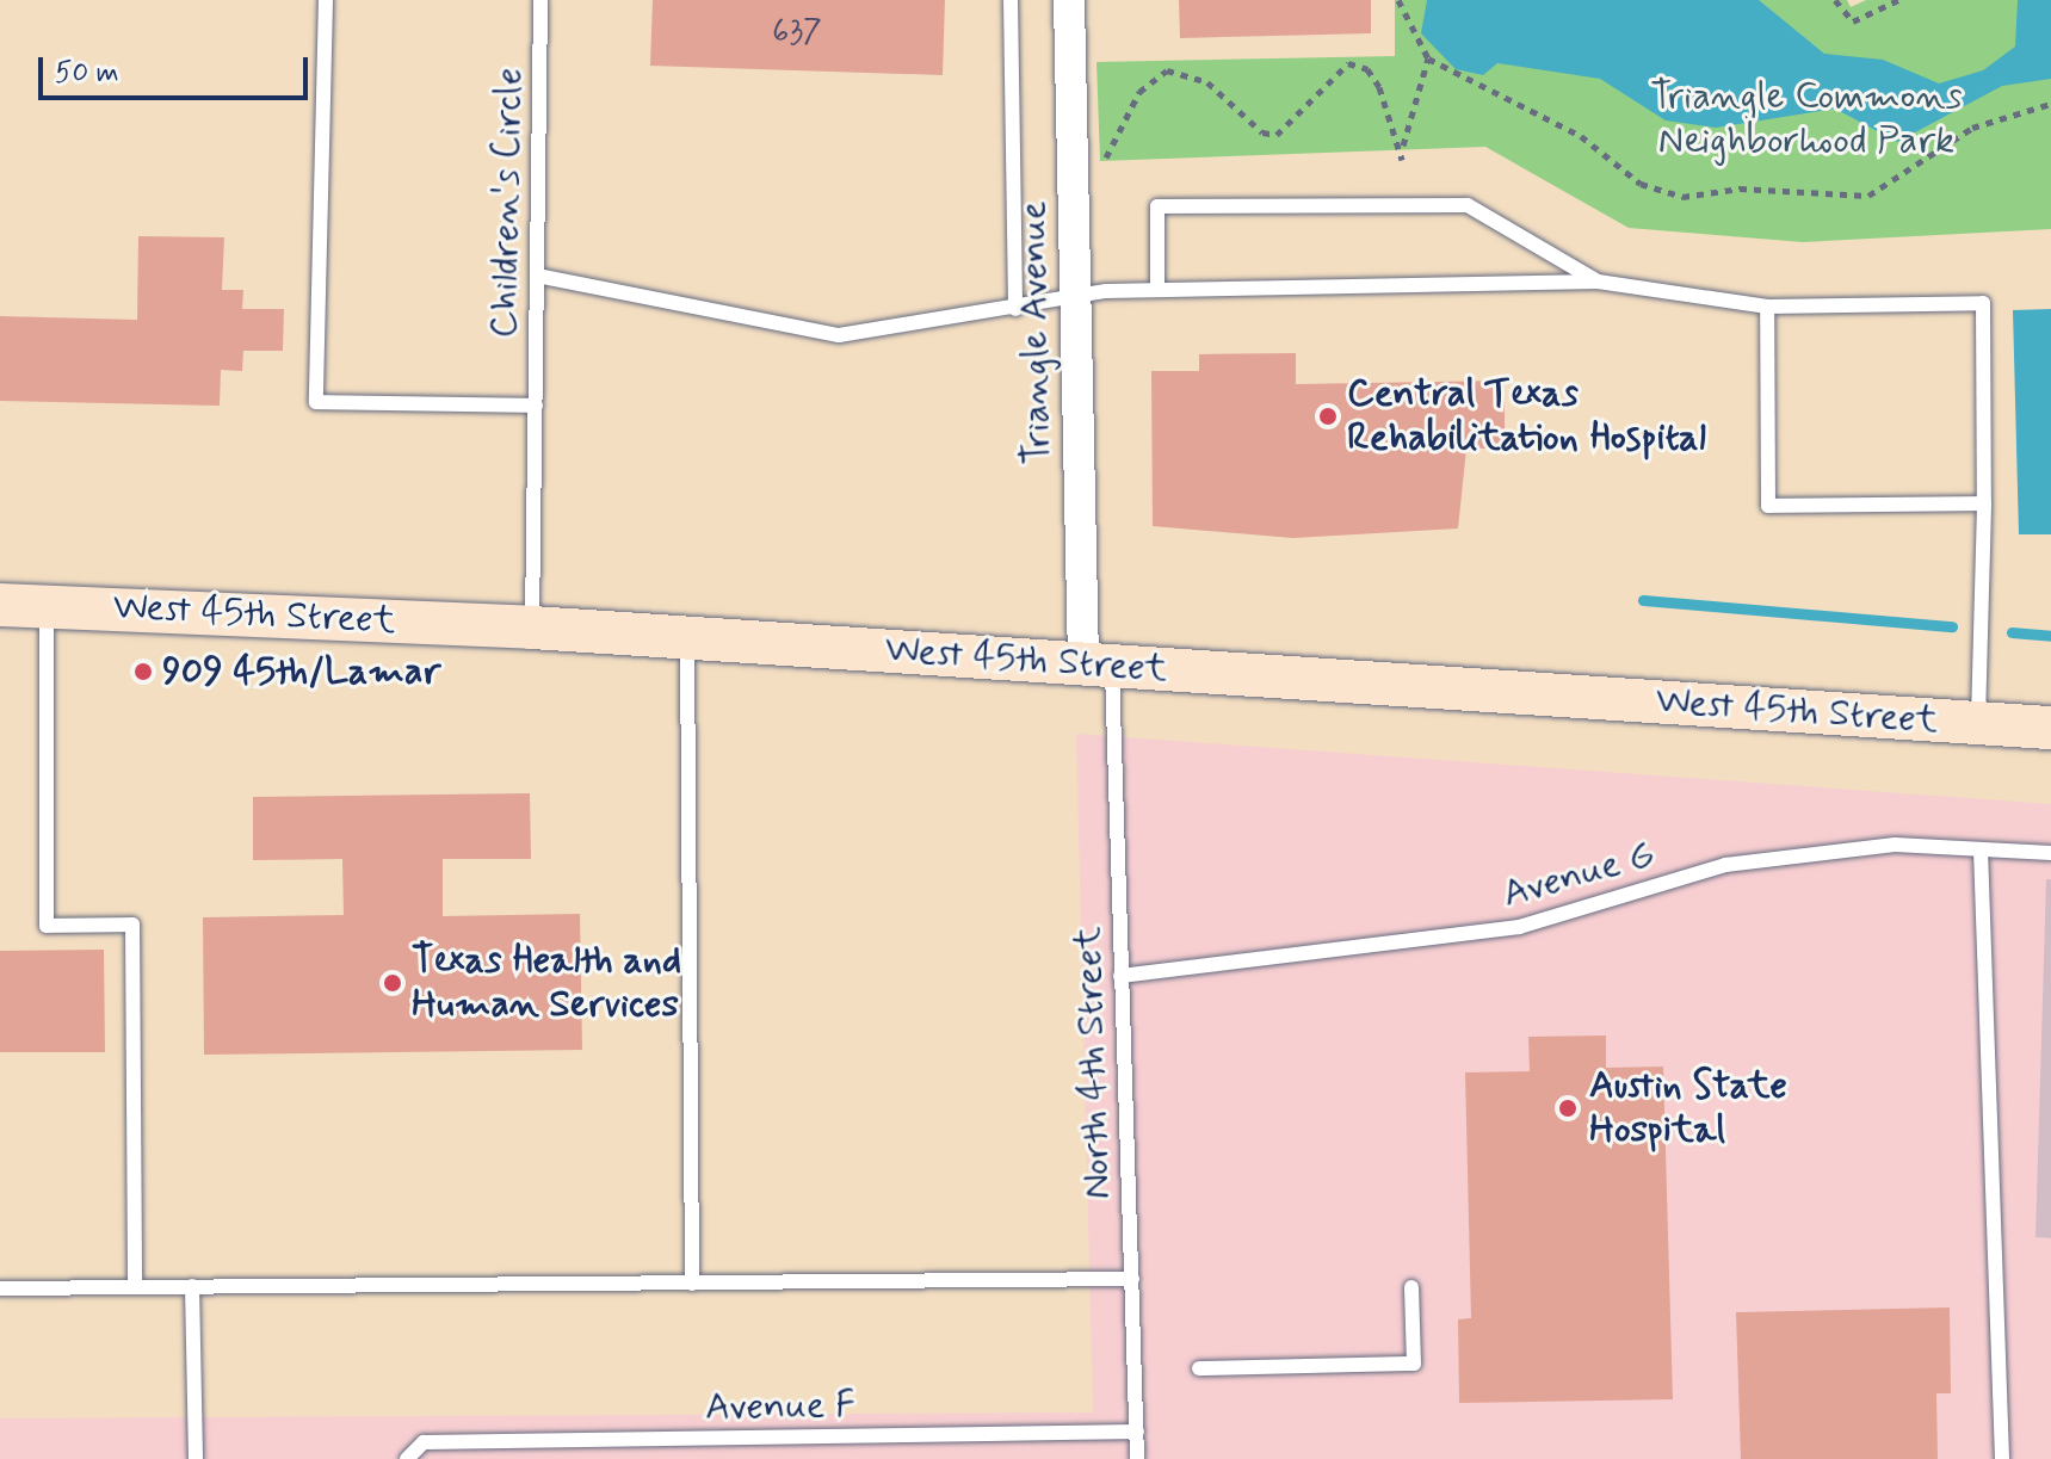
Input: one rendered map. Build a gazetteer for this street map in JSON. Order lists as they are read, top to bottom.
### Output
{
  "streets": {
    "main road": ["West 45th Street"],
    "street": ["Triangle Avenue"],
    "lane": [
      "Children's Circle",
      "Avenue G",
      "North 4th Street",
      "Avenue F"
    ]
  },
  "crossings": [
    ["Children's Circle", "West 45th Street"],
    ["Triangle Avenue", "West 45th Street"],
    ["Triangle Avenue", "North 4th Street"],
    ["West 45th Street", "North 4th Street"],
    ["Avenue G", "North 4th Street"],
    ["North 4th Street", "Avenue F"]
  ],
  "parks": ["Triangle Commons Neighborhood Park"],
  "places": [
    "Central Texas Rehabilitation Hospital",
    "909 45th/Lamar",
    "Texas Health and Human Services",
    "Austin State Hospital"
  ],
  "house_numbers": ["637"],
  "scale_bar": "50 m"
}
